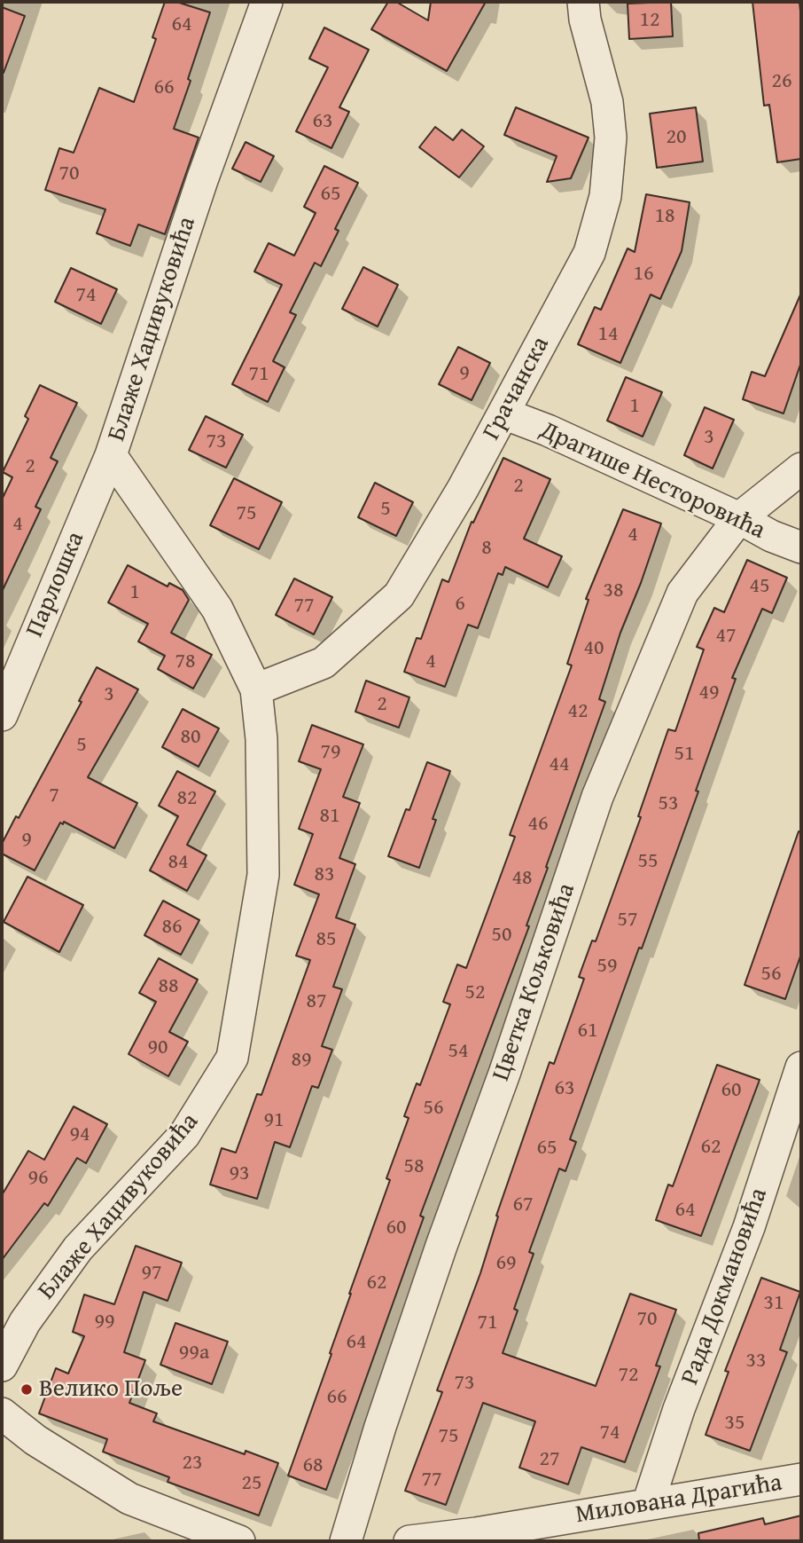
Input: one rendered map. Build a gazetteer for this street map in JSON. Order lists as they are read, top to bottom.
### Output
{
  "streets": {
    "street": [
      "Блаже Хаџивуковића",
      "Грачанска",
      "Драгише Несторовића",
      "Парлошка",
      "Цветка Кољковића",
      "Рада Докмановића",
      "Милована Драгића"
    ]
  },
  "crossings": [
    ["Блаже Хаџивуковића", "Грачанска"],
    ["Блаже Хаџивуковића", "Парлошка"],
    ["Грачанска", "Драгише Несторовића"],
    ["Драгише Несторовића", "Цветка Кољковића"],
    ["Рада Докмановића", "Милована Драгића"]
  ],
  "places": ["Велико Поље"],
  "house_numbers": [
    "12",
    "64",
    "26",
    "66",
    "63",
    "20",
    "70",
    "65",
    "18",
    "16",
    "74",
    "14",
    "9",
    "71",
    "1",
    "3",
    "73",
    "2",
    "2",
    "5",
    "75",
    "4",
    "4",
    "8",
    "45",
    "38",
    "1",
    "6",
    "77",
    "47",
    "40",
    "78",
    "4",
    "49",
    "3",
    "2",
    "42",
    "80",
    "5",
    "79",
    "51",
    "44",
    "7",
    "82",
    "53",
    "81",
    "46",
    "9",
    "55",
    "84",
    "83",
    "48",
    "57",
    "86",
    "50",
    "85",
    "59",
    "56",
    "88",
    "52",
    "87",
    "61",
    "90",
    "54",
    "89",
    "63",
    "60",
    "56",
    "91",
    "94",
    "62",
    "65",
    "58",
    "93",
    "96",
    "67",
    "64",
    "60",
    "69",
    "97",
    "62",
    "31",
    "70",
    "99",
    "71",
    "64",
    "99a",
    "33",
    "72",
    "73",
    "66",
    "35",
    "74",
    "75",
    "27",
    "23",
    "68",
    "77",
    "25"
  ]
}
